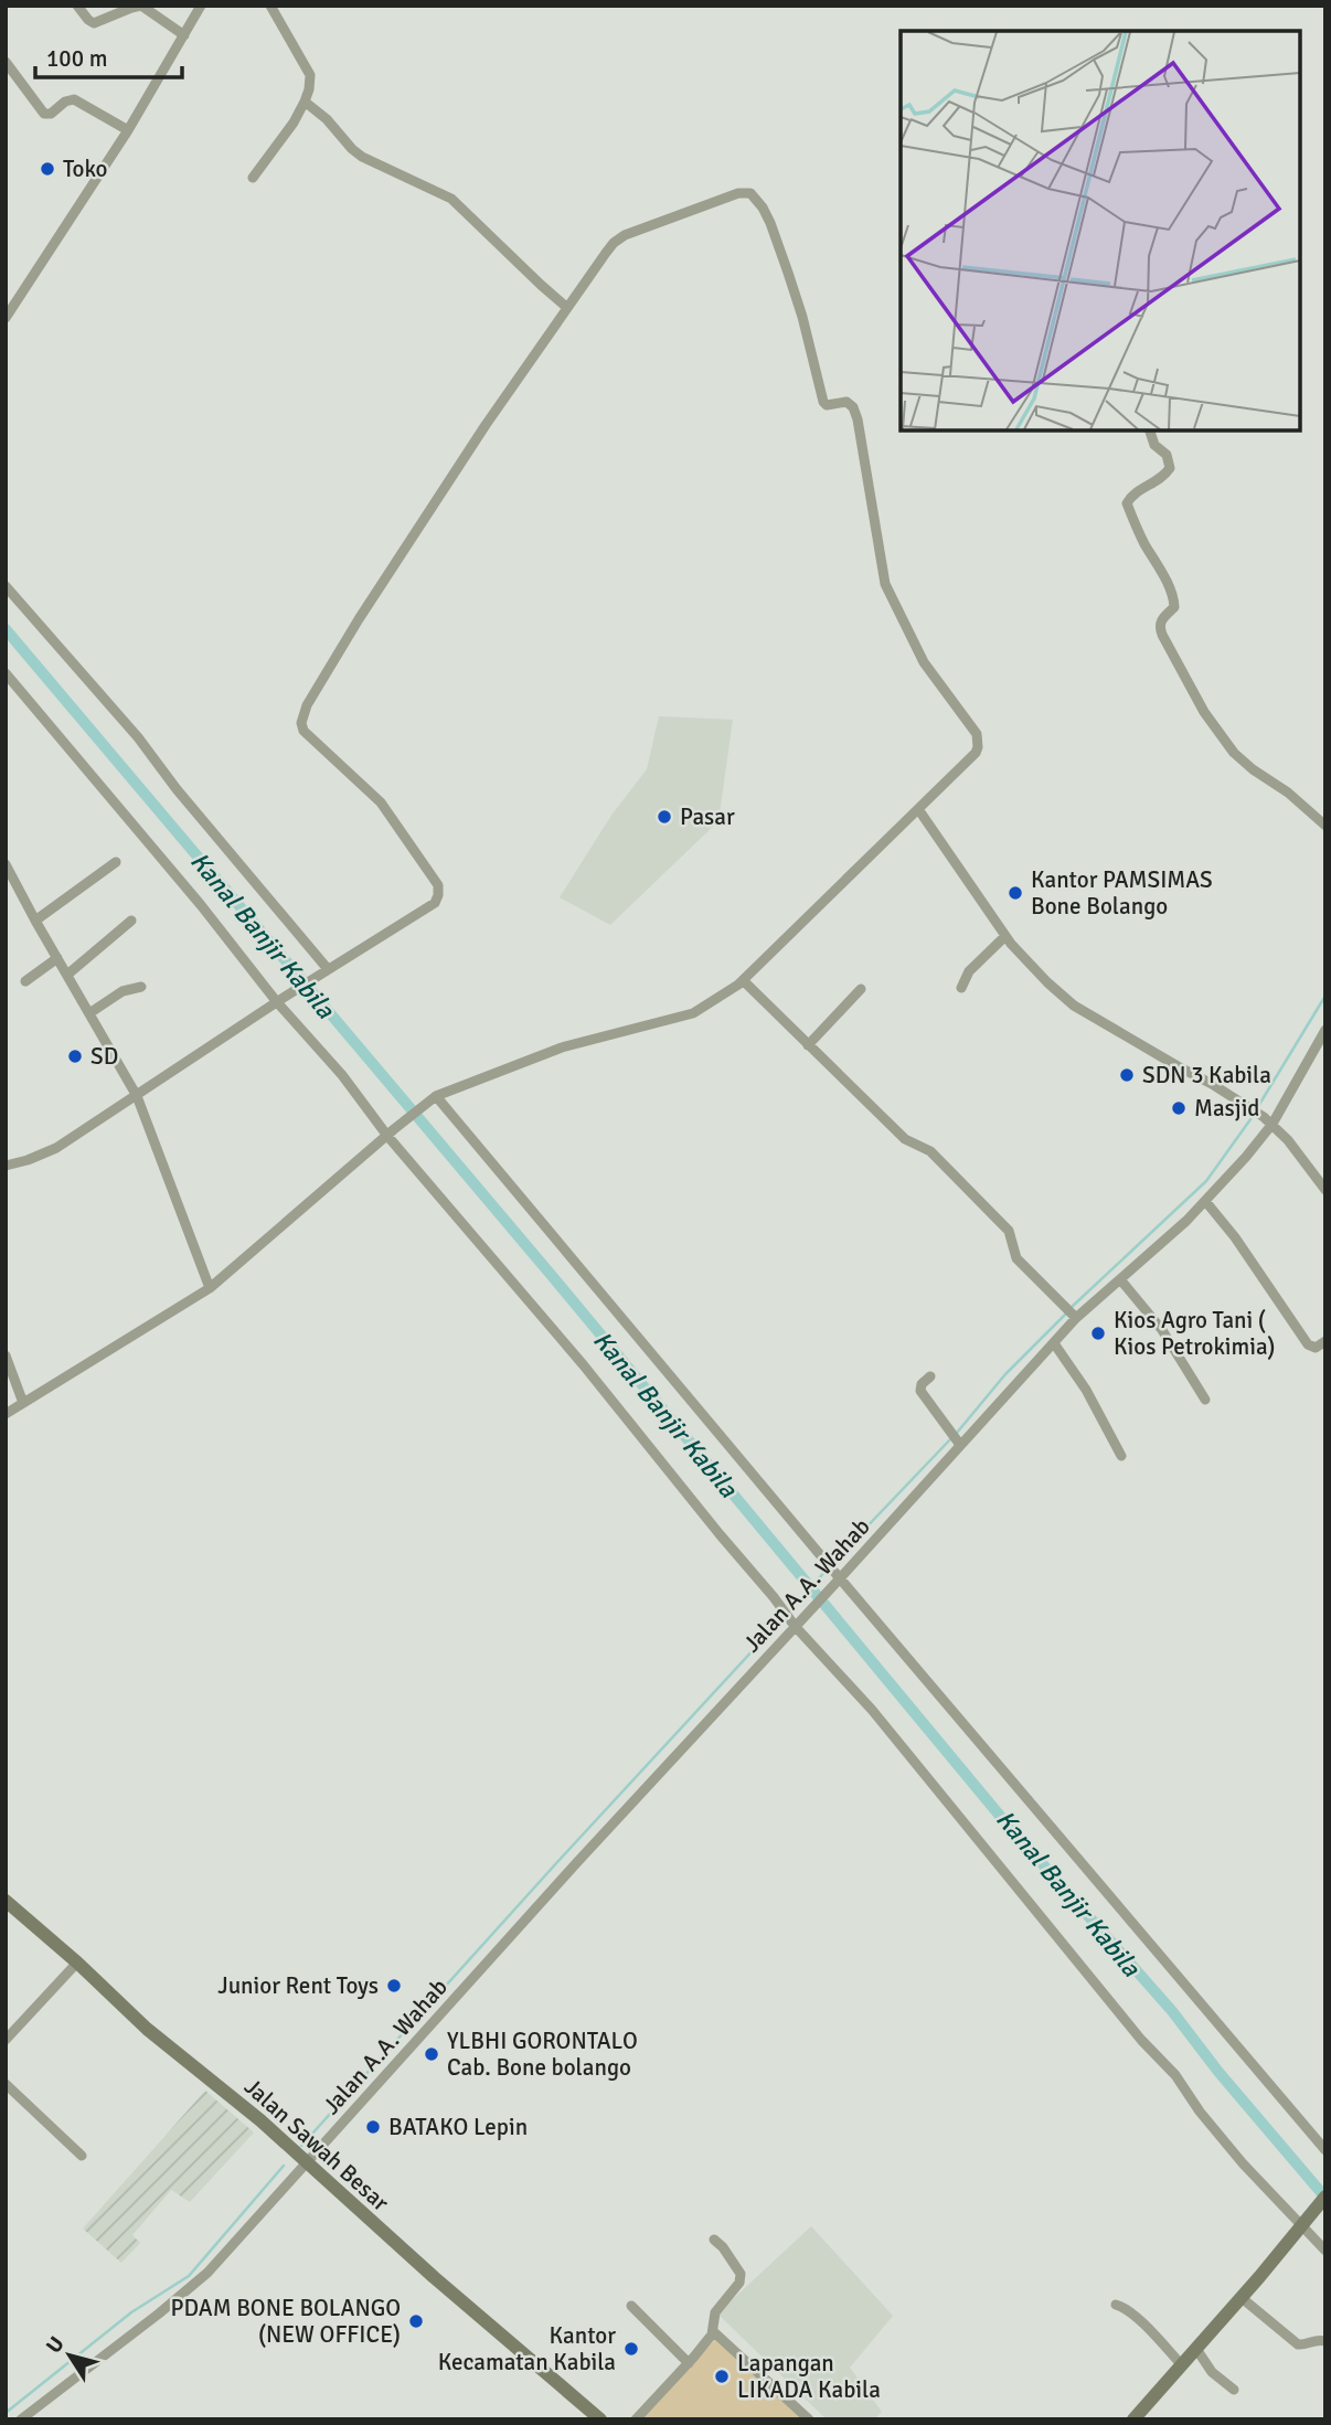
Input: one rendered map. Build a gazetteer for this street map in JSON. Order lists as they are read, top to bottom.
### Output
{
  "streets": {
    "main road": ["Jalan Sawah Besar"],
    "street": ["Jalan A.A. Wahab"]
  },
  "crossings": [
    ["Jalan A.A. Wahab", "Jalan Sawah Besar"]
  ],
  "water": ["Kanal Banjir Kabila"],
  "places": [
    "Toko",
    "Pasar",
    "Kantor PAMSIMAS Bone Bolango",
    "SD",
    "SDN 3 Kabila",
    "Masjid",
    "Kios Agro Tani ( Kios Petrokimia)",
    "Junior Rent Toys",
    "YLBHI GORONTALO Cab. Bone bolango",
    "BATAKO Lepin",
    "PDAM BONE BOLANGO (NEW OFFICE)",
    "Kantor Kecamatan Kabila",
    "Lapangan LIKADA Kabila"
  ],
  "scale_bar": "100 m",
  "north": "top left"
}
